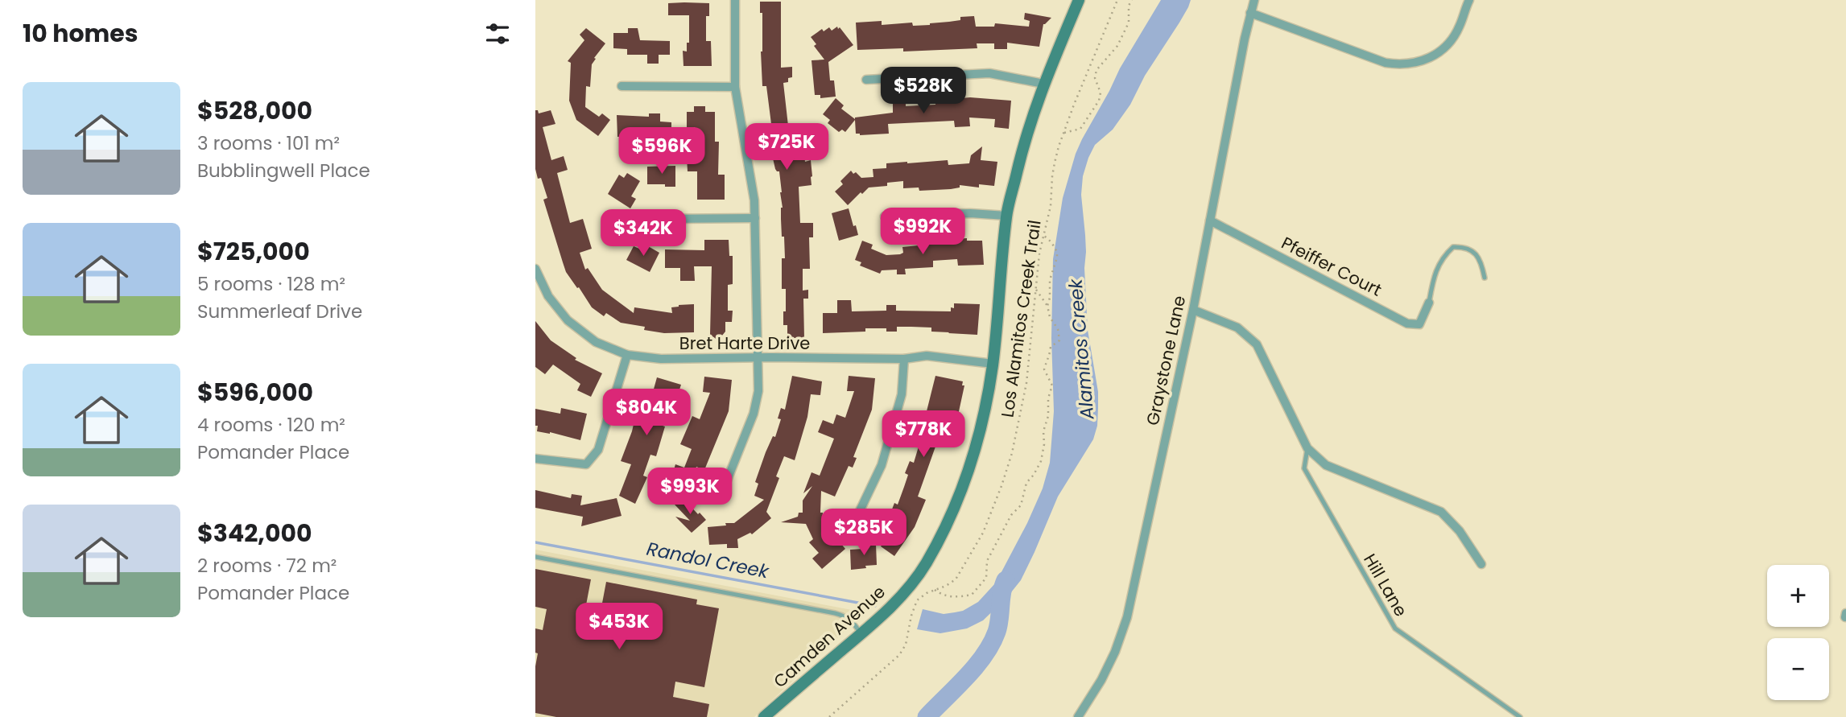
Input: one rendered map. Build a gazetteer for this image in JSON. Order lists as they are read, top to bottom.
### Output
{
  "streets": {
    "street": [
      "Pfeiffer Court",
      "Bret Harte Drive",
      "Graystone Lane",
      "Camden Avenue"
    ],
    "lane": ["Hill Lane"],
    "path": ["Los Alamitos Creek Trail"]
  },
  "crossings": [
    ["Pfeiffer Court", "Graystone Lane"],
    ["Bret Harte Drive", "Camden Avenue"]
  ],
  "water": ["Alamitos Creek", "Randol Creek"],
  "page": {
    "heading": "10 homes",
    "price": [
      "$528K",
      "$725K",
      "$596K",
      "$992K",
      "$342K",
      "$804K",
      "$778K",
      "$993K",
      "$285K",
      "$453K"
    ],
    "list": [
      {
        "name": "$528,000",
        "note": "3 rooms · 101 m² · Bubblingwell Place"
      },
      {
        "name": "$725,000",
        "note": "5 rooms · 128 m² · Summerleaf Drive"
      },
      {
        "name": "$596,000",
        "note": "4 rooms · 120 m² · Pomander Place"
      },
      {
        "name": "$342,000",
        "note": "2 rooms · 72 m² · Pomander Place"
      }
    ],
    "map_buttons": ["+", "−"]
  }
}
